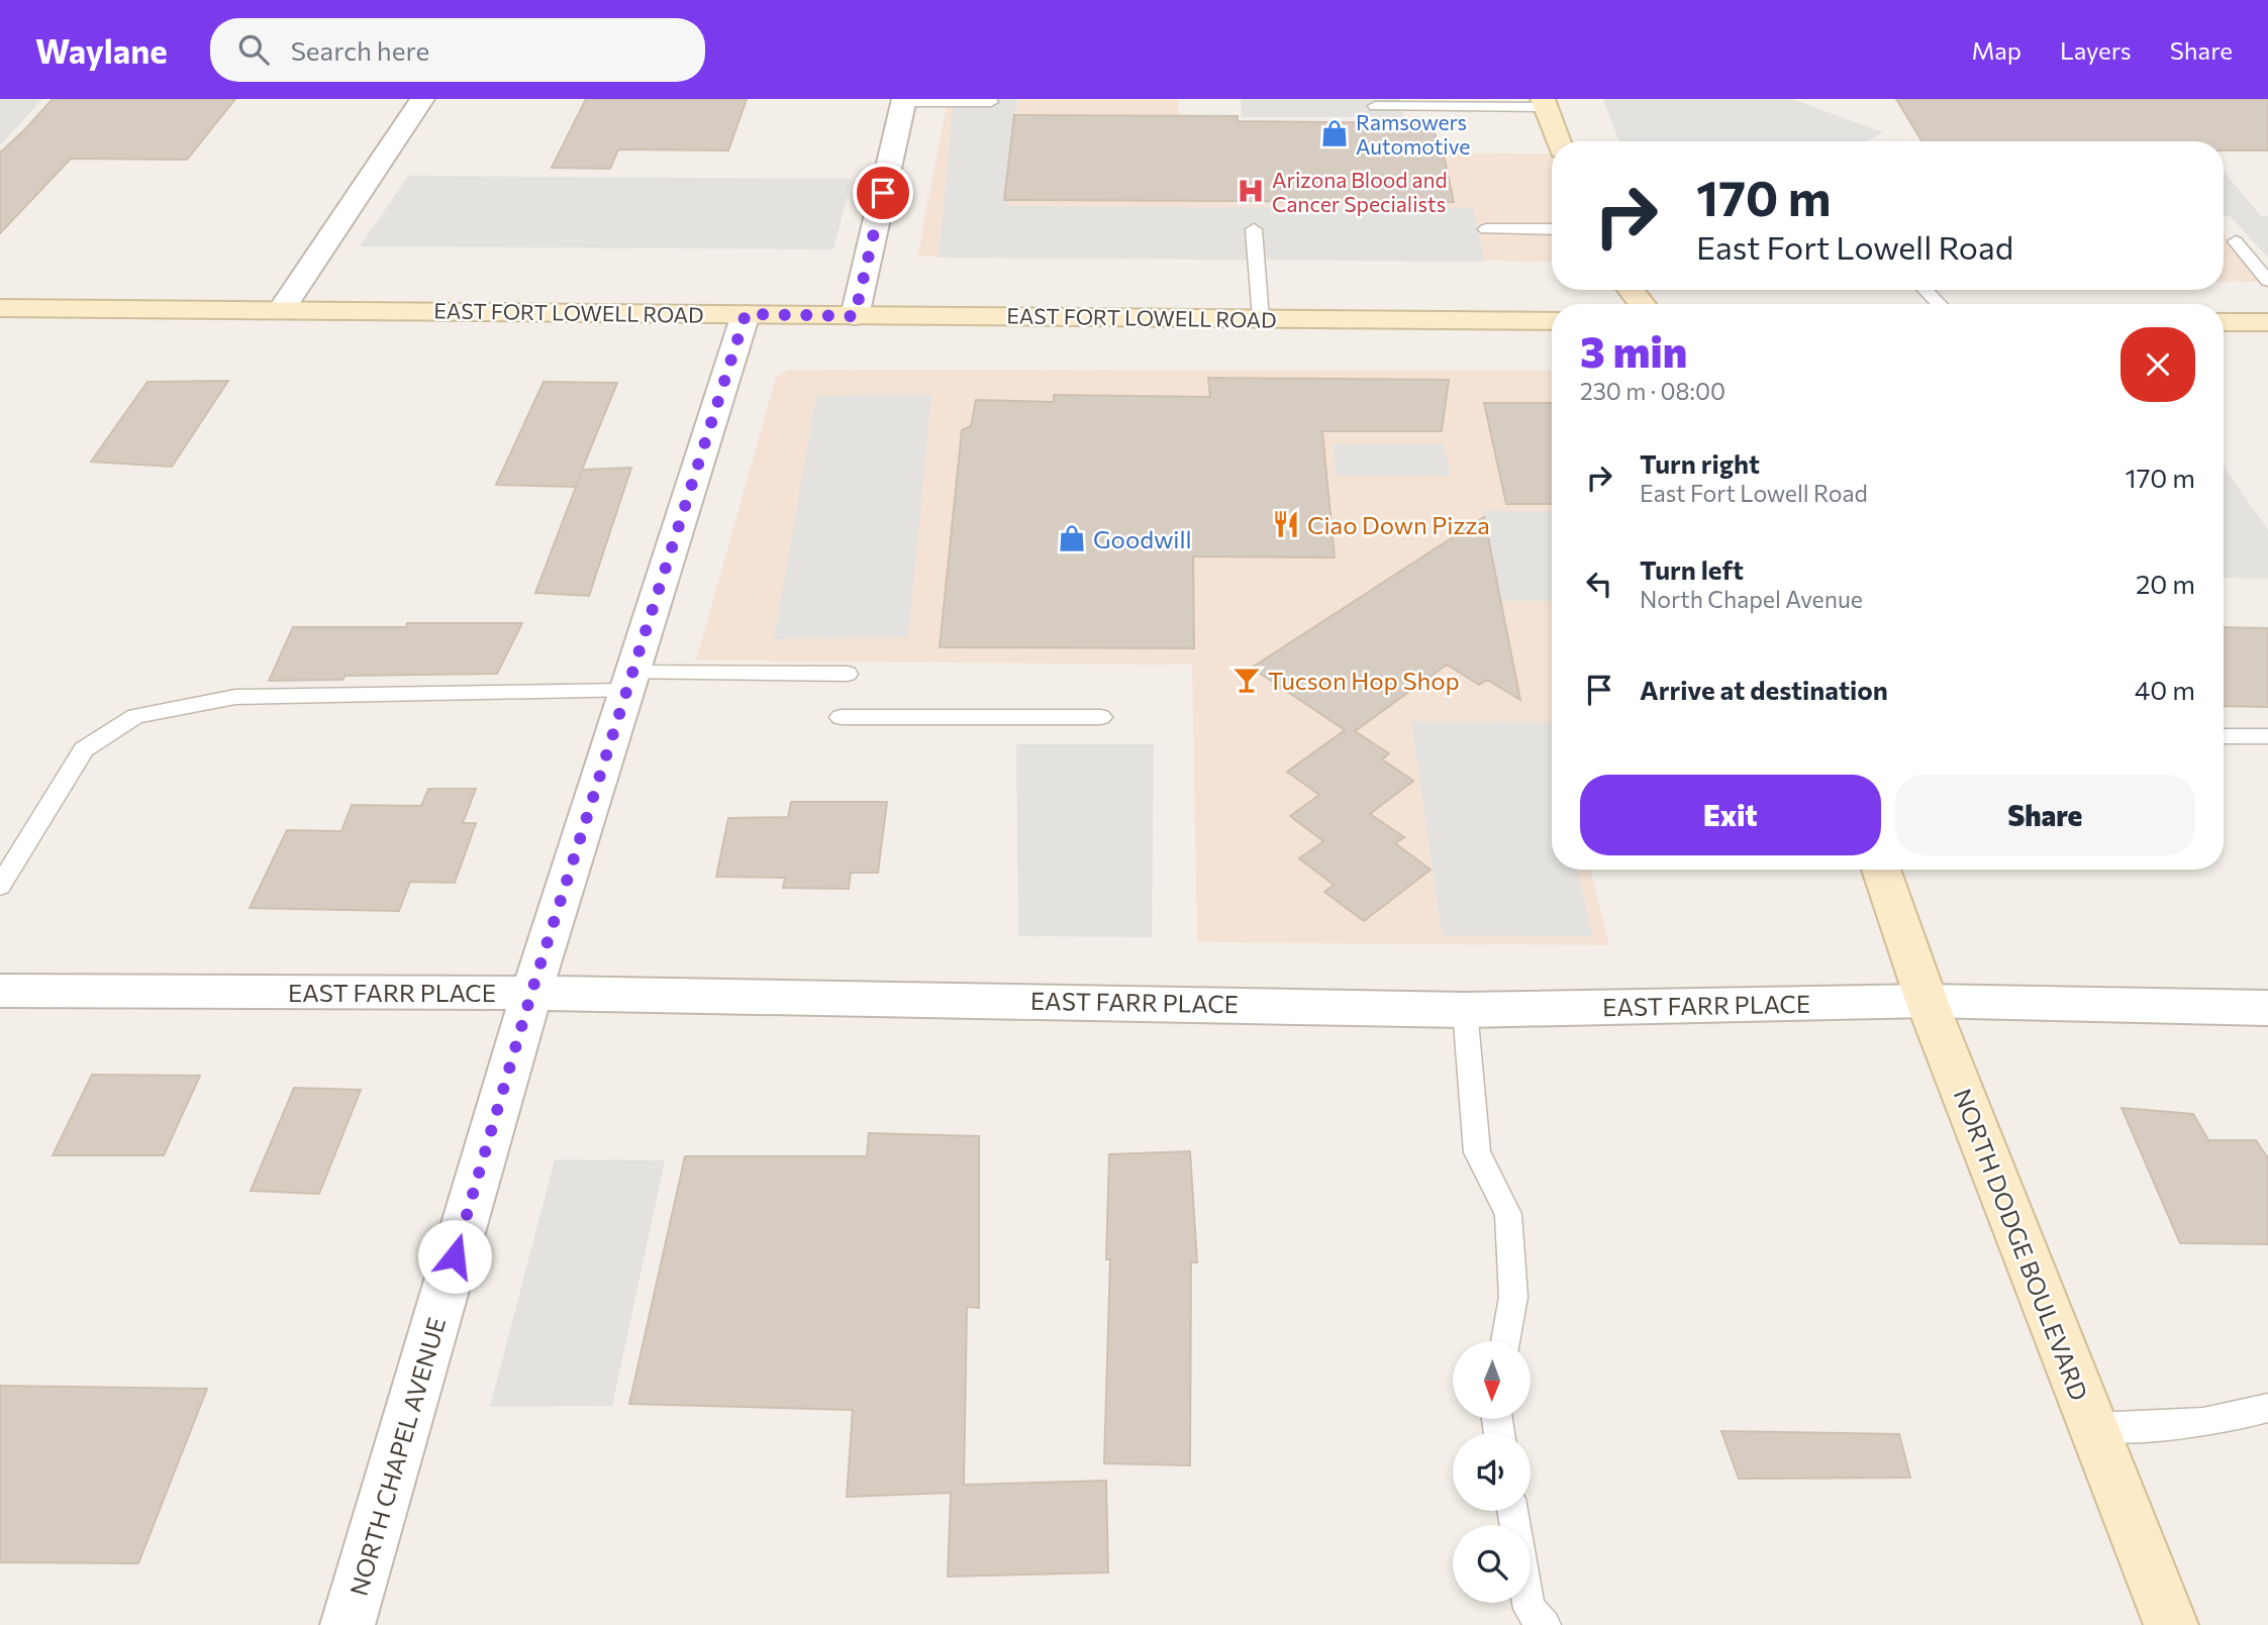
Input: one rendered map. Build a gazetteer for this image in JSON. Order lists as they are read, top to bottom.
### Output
{
  "streets": {
    "main road": ["EAST FORT LOWELL ROAD", "NORTH DODGE BOULEVARD"],
    "street": ["EAST FARR PLACE", "NORTH CHAPEL AVENUE"]
  },
  "crossings": [
    ["EAST FORT LOWELL ROAD", "NORTH CHAPEL AVENUE"],
    ["EAST FARR PLACE", "NORTH DODGE BOULEVARD"],
    ["EAST FARR PLACE", "NORTH CHAPEL AVENUE"]
  ],
  "places": {
    "shop": ["Ramsowers Automotive", "Goodwill"],
    "hospital": ["Arizona Blood and Cancer Specialists"],
    "restaurant": ["Ciao Down Pizza"],
    "bar": ["Tucson Hop Shop"]
  },
  "north": "bottom",
  "page": {
    "header": "Waylane",
    "search": "Search here",
    "nav": ["Map", "Layers", "Share"],
    "turn": ["170 m", "East Fort Lowell Road"],
    "heading": ["3 min", "230 m · 08:00"],
    "list": [
      {
        "name": "Turn right",
        "note": "East Fort Lowell Road",
        "value": "170 m"
      },
      {
        "name": "Turn left",
        "note": "North Chapel Avenue",
        "value": "20 m"
      },
      {
        "name": "Arrive at destination",
        "value": "40 m"
      }
    ],
    "buttons": ["Exit", "Share"]
  }
}
